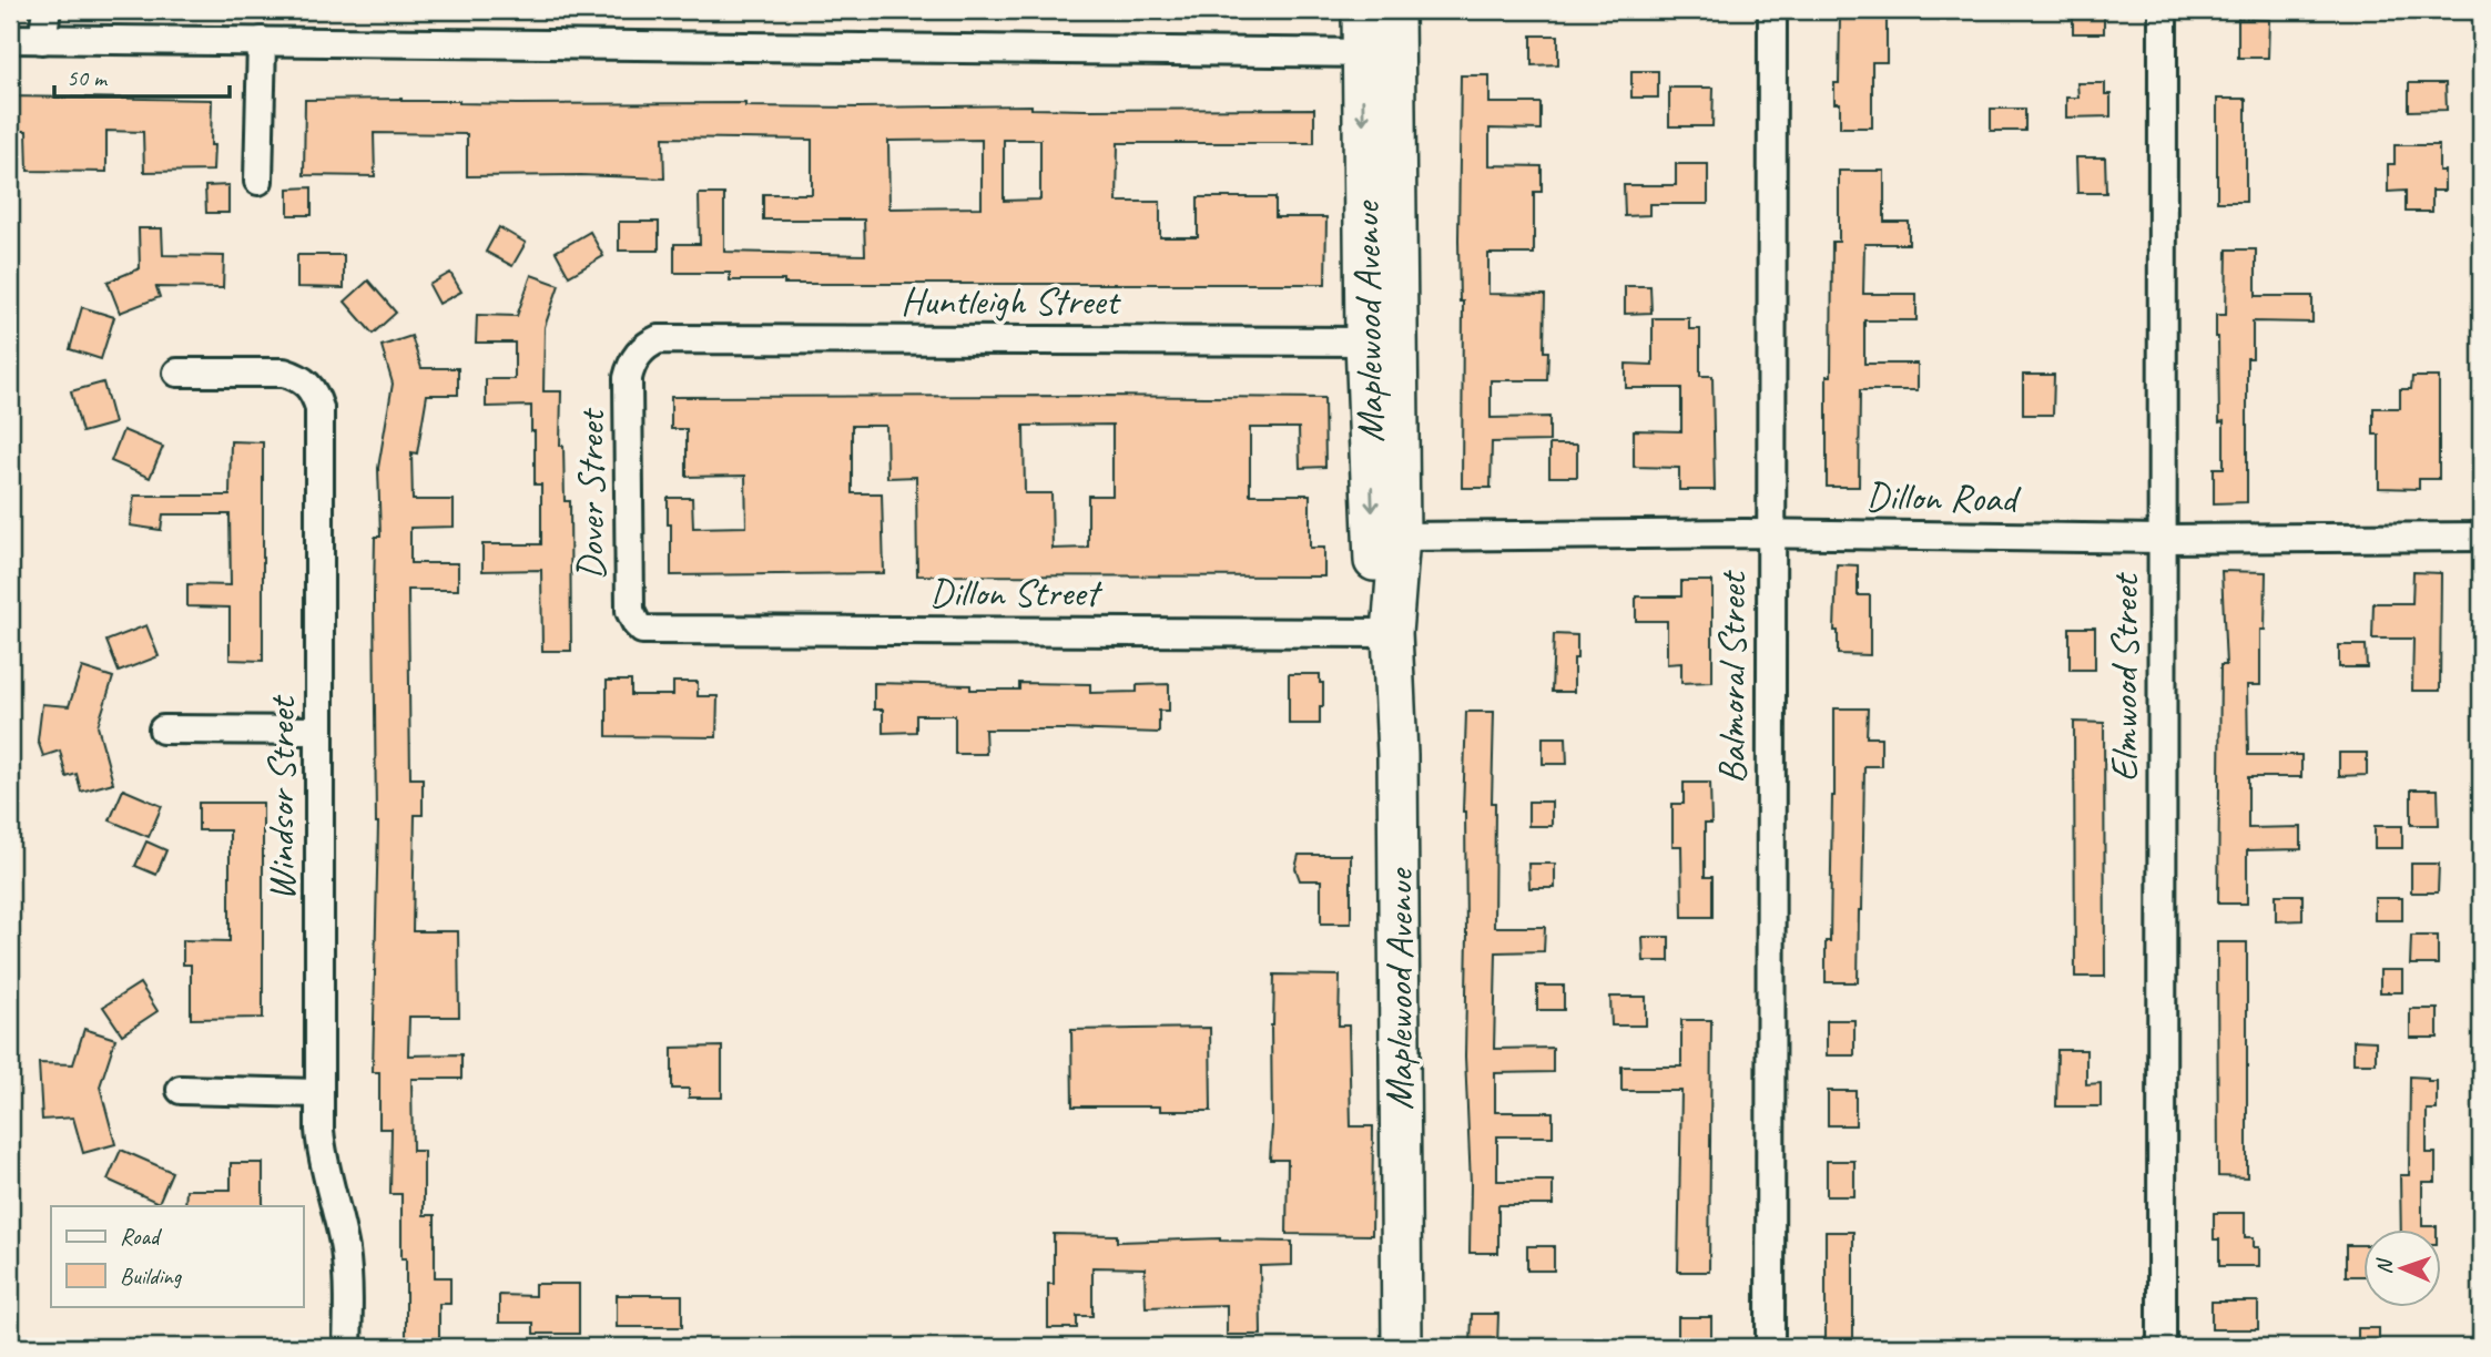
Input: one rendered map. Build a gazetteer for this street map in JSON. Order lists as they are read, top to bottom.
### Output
{
  "streets": {
    "street": [
      "Huntleigh Street",
      "Maplewood Avenue",
      "Dover Street",
      "Dillon Road",
      "Dillon Street",
      "Balmoral Street",
      "Elmwood Street",
      "Windsor Street"
    ]
  },
  "crossings": [
    ["Huntleigh Street", "Maplewood Avenue"],
    ["Huntleigh Street", "Dover Street"],
    ["Maplewood Avenue", "Dillon Road"],
    ["Maplewood Avenue", "Dillon Street"],
    ["Dover Street", "Dillon Street"],
    ["Dillon Road", "Balmoral Street"],
    ["Dillon Road", "Elmwood Street"]
  ],
  "legend": ["Road", "Building"],
  "scale_bar": "50 m",
  "north": "left"
}
